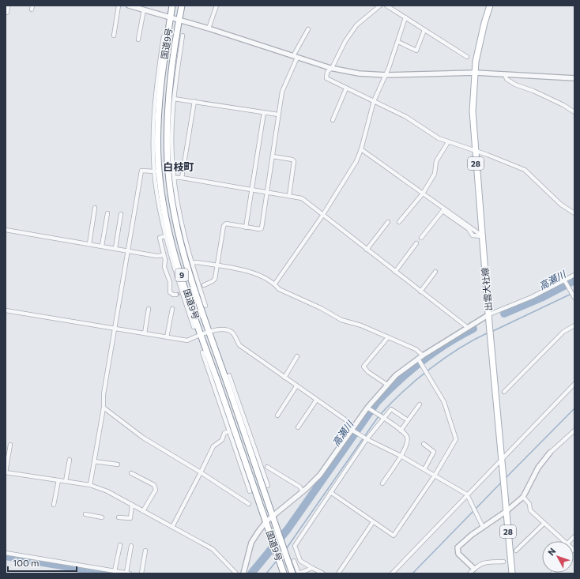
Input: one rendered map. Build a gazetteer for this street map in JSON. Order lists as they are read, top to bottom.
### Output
{
  "streets": {
    "main road": [
      "国道9号",
      "28",
      "9",
      "出雲大社線"
    ]
  },
  "districts": ["白枝町"],
  "water": ["高瀬川"],
  "scale_bar": "100 m",
  "north": "top left"
}
